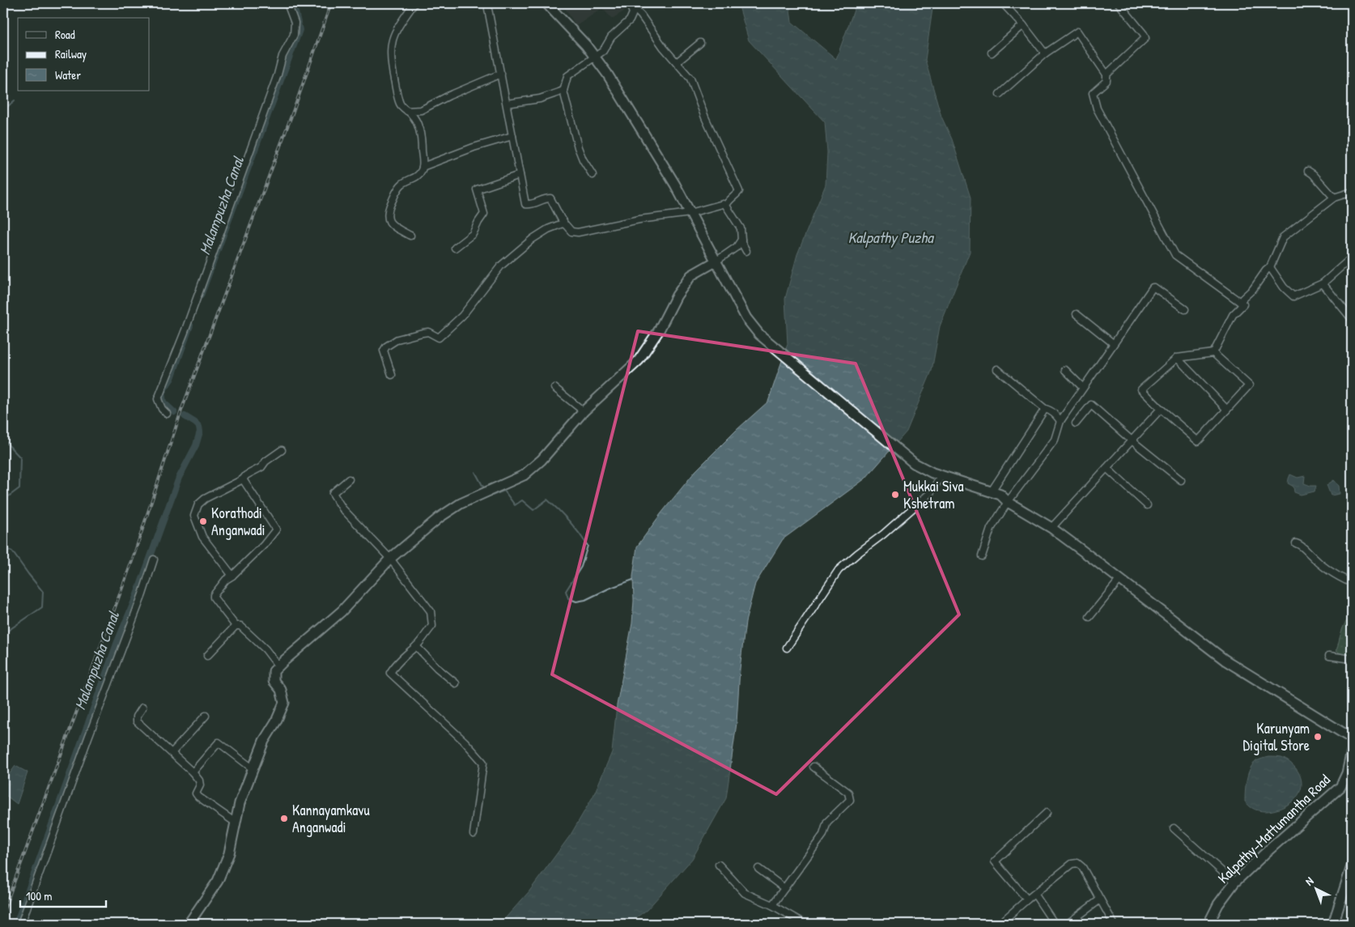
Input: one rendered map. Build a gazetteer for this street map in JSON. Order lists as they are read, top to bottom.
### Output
{
  "streets": {
    "street": ["Kalpathy-Mattumantha Road"]
  },
  "water": ["Malampuzha Canal", "Kalpathy Puzha"],
  "places": [
    "Mukkai Siva Kshetram",
    "Korathodi Anganwadi",
    "Karunyam Digital Store",
    "Kannayamkavu Anganwadi"
  ],
  "legend": ["Road", "Railway", "Water"],
  "scale_bar": "100 m",
  "north": "top left"
}
